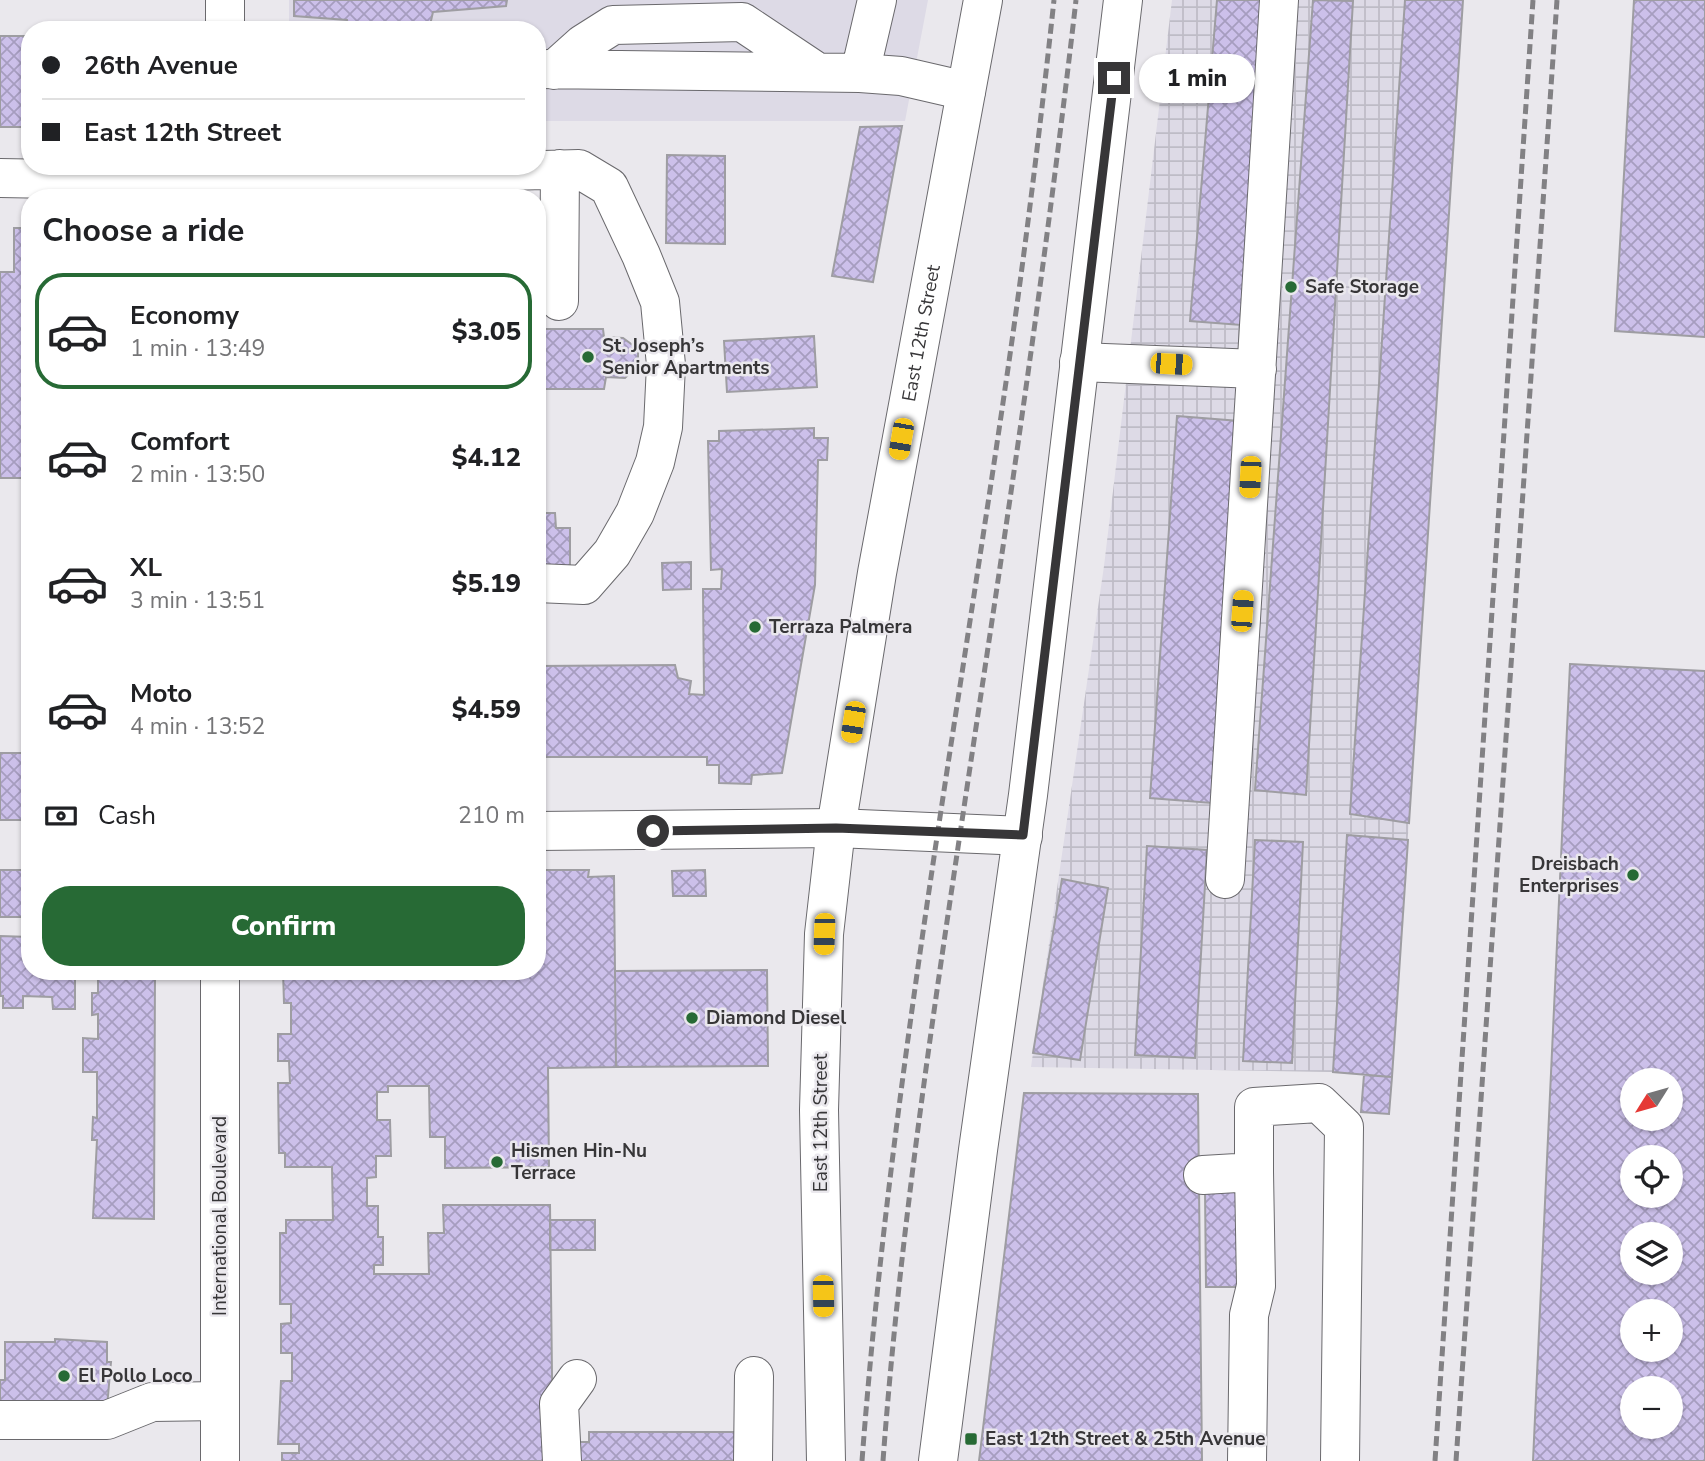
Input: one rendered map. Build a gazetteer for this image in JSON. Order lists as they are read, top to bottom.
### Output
{
  "streets": {
    "main road": ["East 12th Street", "International Boulevard"]
  },
  "places": {
    "other": [
      "Safe Storage",
      "St. Joseph’s Senior Apartments",
      "Terraza Palmera",
      "Dreisbach Enterprises",
      "Diamond Diesel",
      "Hismen Hin-Nu Terrace",
      "El Pollo Loco"
    ],
    "transit": ["East 12th Street & 25th Avenue"]
  },
  "north": "bottom left",
  "page": {
    "banner": ["26th Avenue", "East 12th Street"],
    "bubble": "1 min",
    "heading": "Choose a ride",
    "list": [
      {
        "name": "Economy",
        "note": "1 min · 13:49",
        "value": "$3.05"
      },
      {
        "name": "Comfort",
        "note": "2 min · 13:50",
        "value": "$4.12"
      },
      {
        "name": "XL",
        "note": "3 min · 13:51",
        "value": "$5.19"
      },
      {
        "name": "Moto",
        "note": "4 min · 13:52",
        "value": "$4.59"
      }
    ],
    "pay": ["Cash", "210 m"],
    "buttons": "Confirm",
    "map_buttons": ["+", "−"]
  }
}
